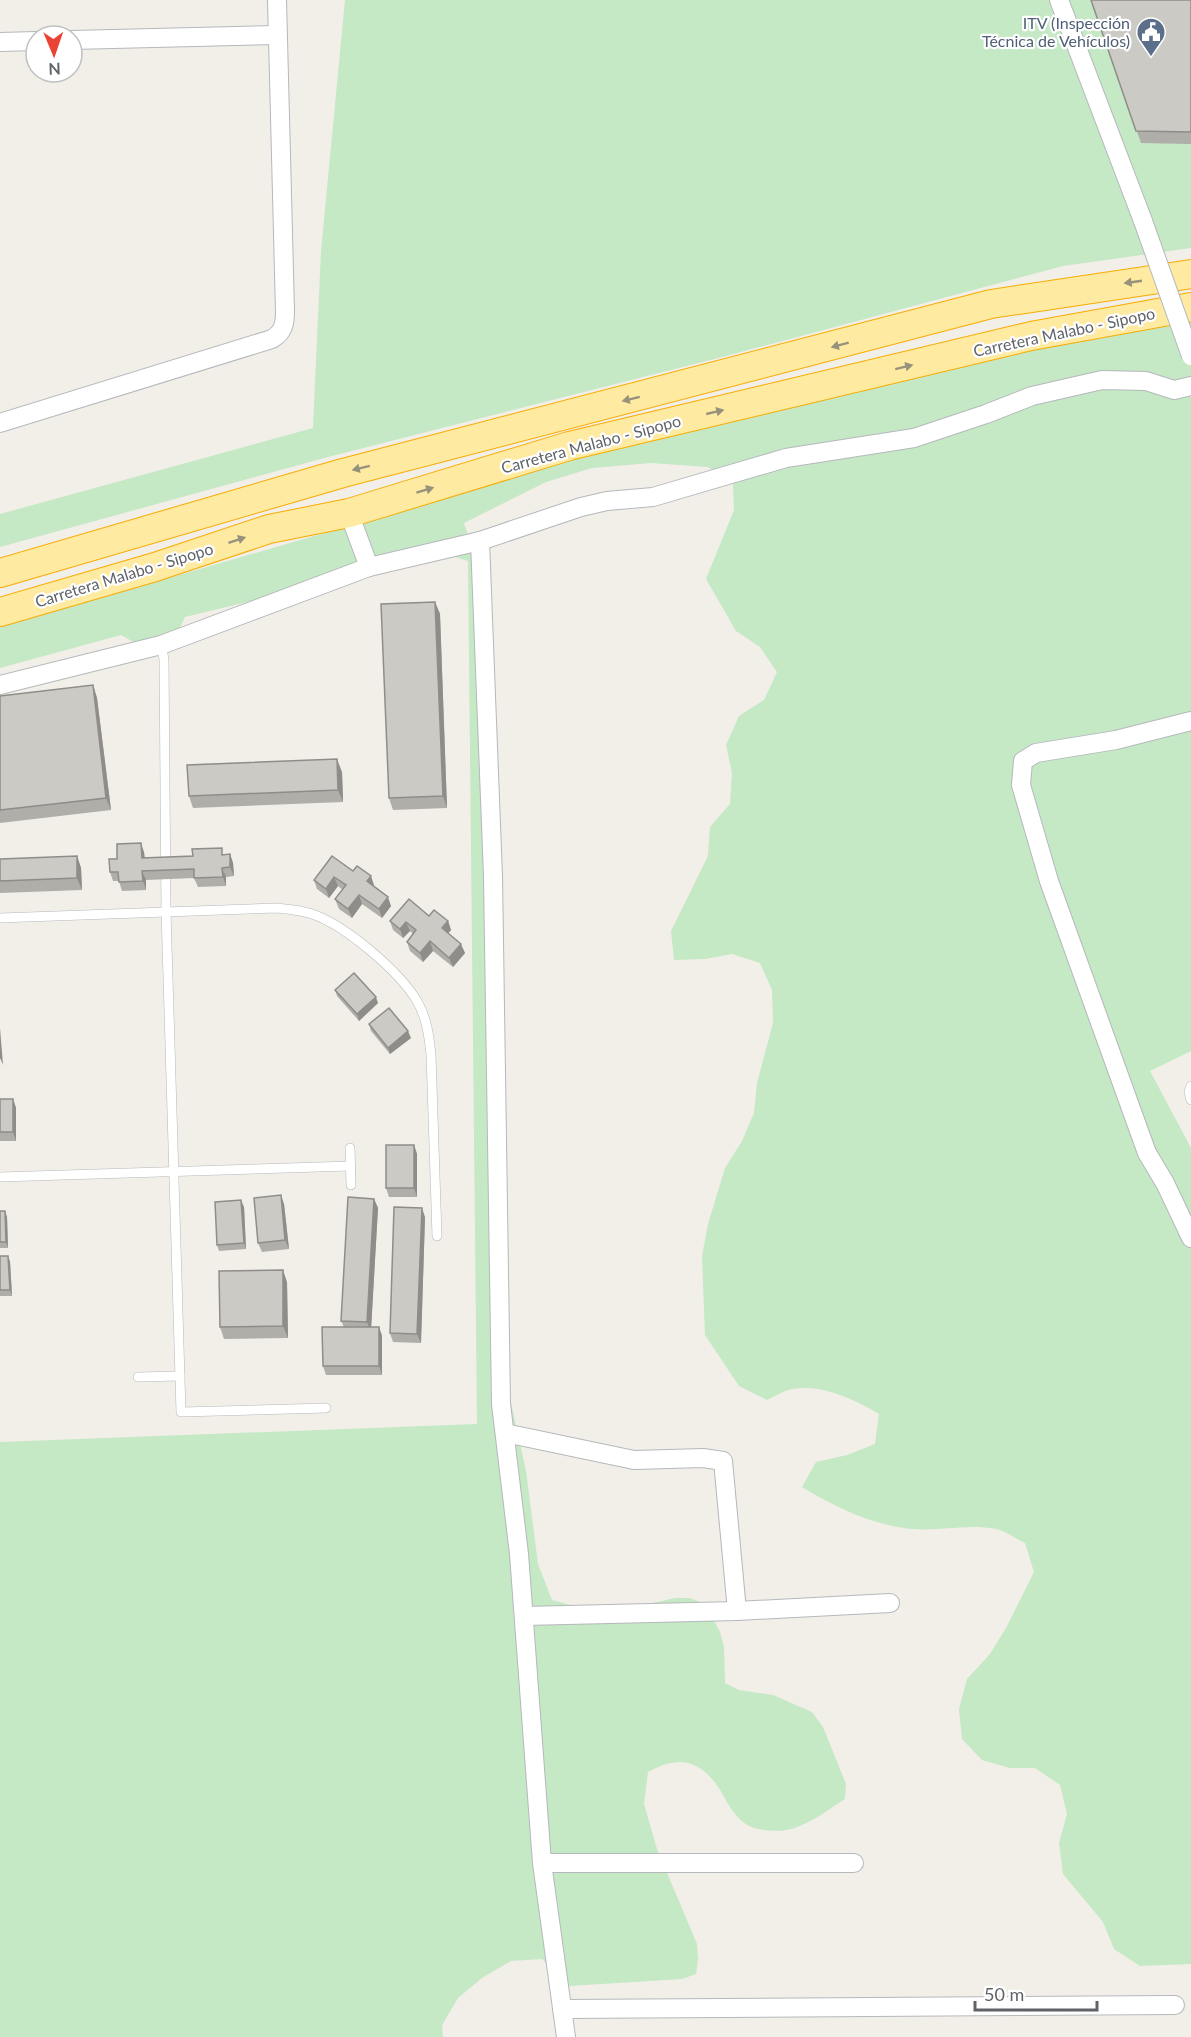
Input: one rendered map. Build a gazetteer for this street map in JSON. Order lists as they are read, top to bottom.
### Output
{
  "streets": {
    "highway": ["Carretera Malabo - Sipopo"]
  },
  "places": {
    "public building": ["ITV (Inspección Técnica de Vehículos)"]
  },
  "scale_bar": "50 m",
  "north": "bottom"
}
